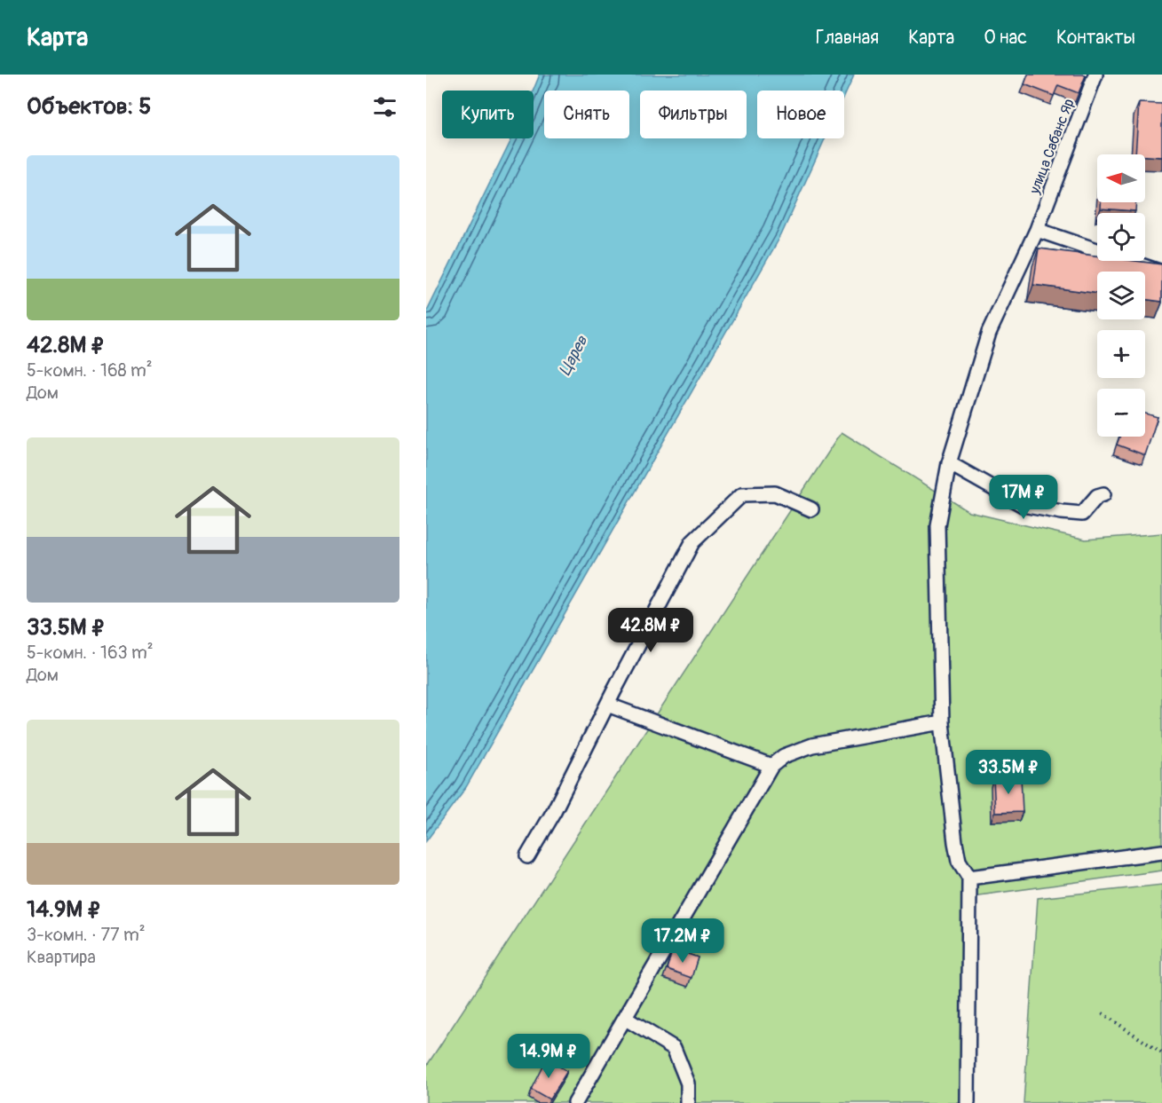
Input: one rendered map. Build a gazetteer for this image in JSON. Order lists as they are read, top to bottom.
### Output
{
  "streets": {
    "street": ["улица Сабанс Яр"]
  },
  "water": ["Царев"],
  "north": "left",
  "page": {
    "header": "Карта",
    "nav": [
      "Главная",
      "Карта",
      "О нас",
      "Контакты"
    ],
    "heading": "Объектов: 5",
    "chip": [
      "Купить",
      "Снять",
      "Фильтры",
      "Новое"
    ],
    "list": [
      {
        "name": "42.8M ₽",
        "note": "5-комн. · 168 m² · Дом"
      },
      {
        "name": "33.5M ₽",
        "note": "5-комн. · 163 m² · Дом"
      },
      {
        "name": "14.9M ₽",
        "note": "3-комн. · 77 m² · Квартира"
      }
    ],
    "map_buttons": ["+", "−"],
    "price": [
      "17M ₽",
      "42.8M ₽",
      "33.5M ₽",
      "17.2M ₽",
      "14.9M ₽"
    ]
  }
}
